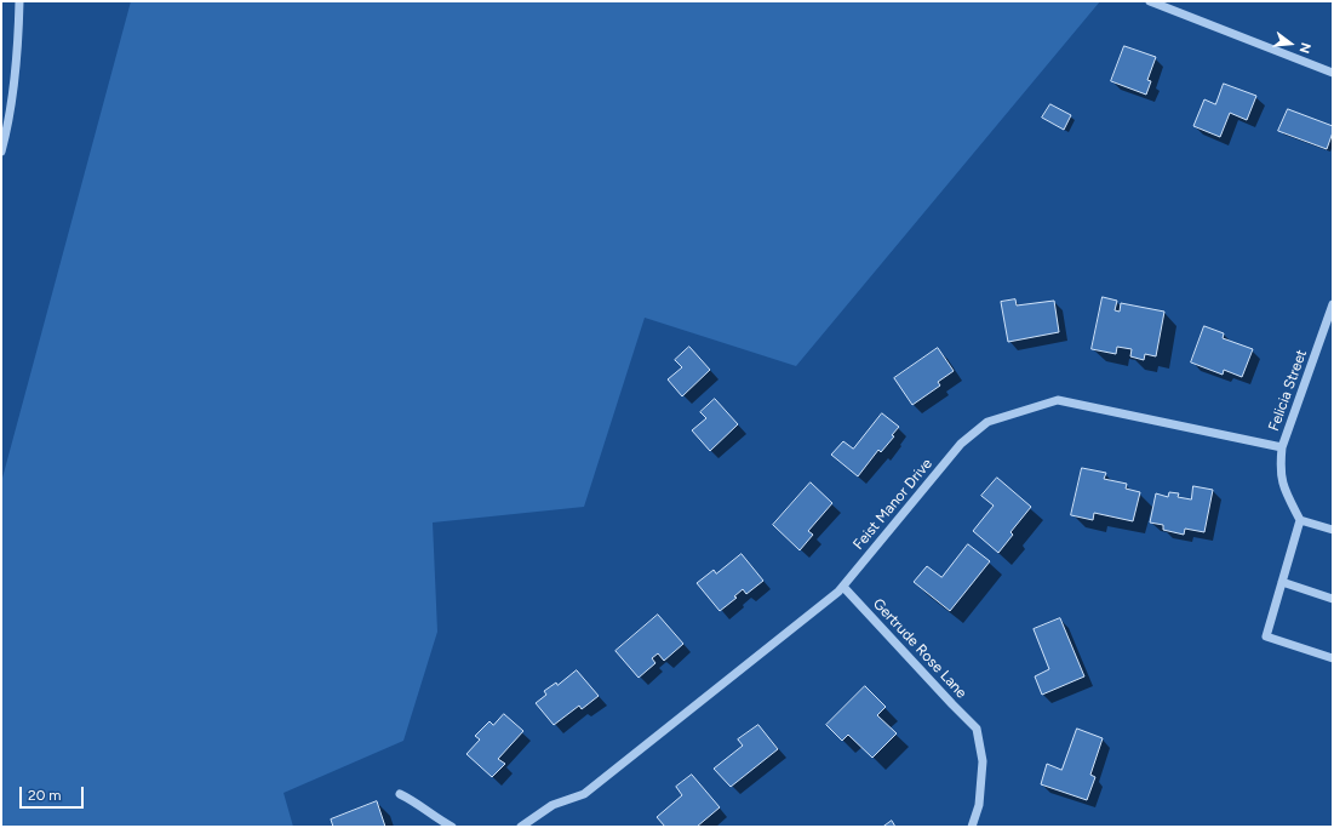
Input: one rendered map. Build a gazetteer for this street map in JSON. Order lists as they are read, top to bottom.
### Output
{
  "streets": {
    "street": ["Felicia Street", "Feist Manor Drive", "Gertrude Rose Lane"]
  },
  "crossings": [
    ["Felicia Street", "Feist Manor Drive"],
    ["Feist Manor Drive", "Gertrude Rose Lane"]
  ],
  "scale_bar": "20 m",
  "north": "right"
}
